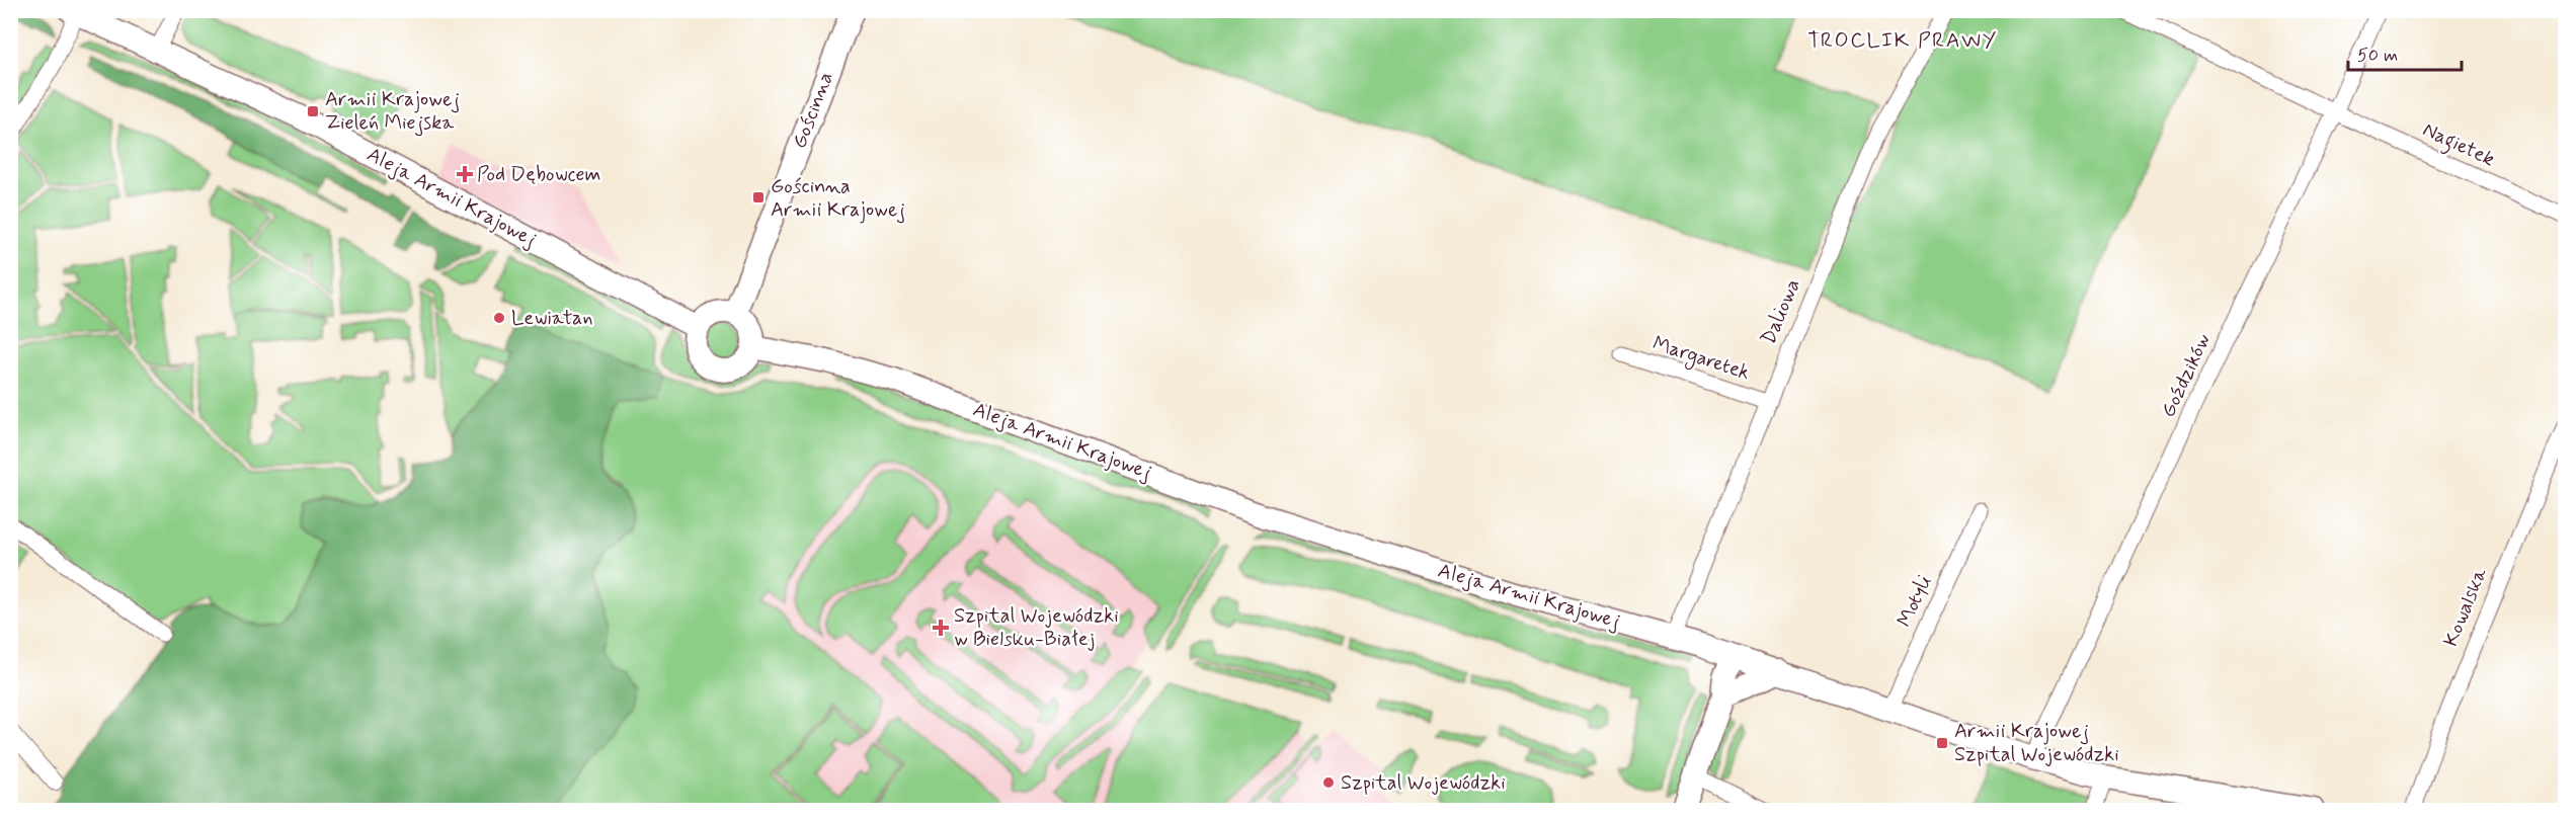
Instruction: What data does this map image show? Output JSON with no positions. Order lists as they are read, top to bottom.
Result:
{
  "streets": {
    "street": [
      "Gościnna",
      "Nagietek",
      "Aleja Armii Krajowej",
      "Daliowa",
      "Margaretek",
      "Goździków",
      "Motyli",
      "Kowalska"
    ]
  },
  "crossings": [
    ["Gościnna", "Aleja Armii Krajowej"],
    ["Nagietek", "Goździków"],
    ["Aleja Armii Krajowej", "Daliowa"],
    ["Aleja Armii Krajowej", "Goździków"],
    ["Aleja Armii Krajowej", "Motyli"],
    ["Daliowa", "Margaretek"]
  ],
  "districts": ["TROCLIK PRAWY"],
  "places": {
    "transit": ["Armii Krajowej Zieleń Miejska", "Gościnna Armii Krajowej", "Armii Krajowej Szpital Wojewódzki"],
    "health": ["Pod Dębowcem", "Szpital Wojewódzki w Bielsku-Białej"],
    "other": ["Lewiatan", "Szpital Wojewódzki"]
  },
  "scale_bar": "50 m"
}
